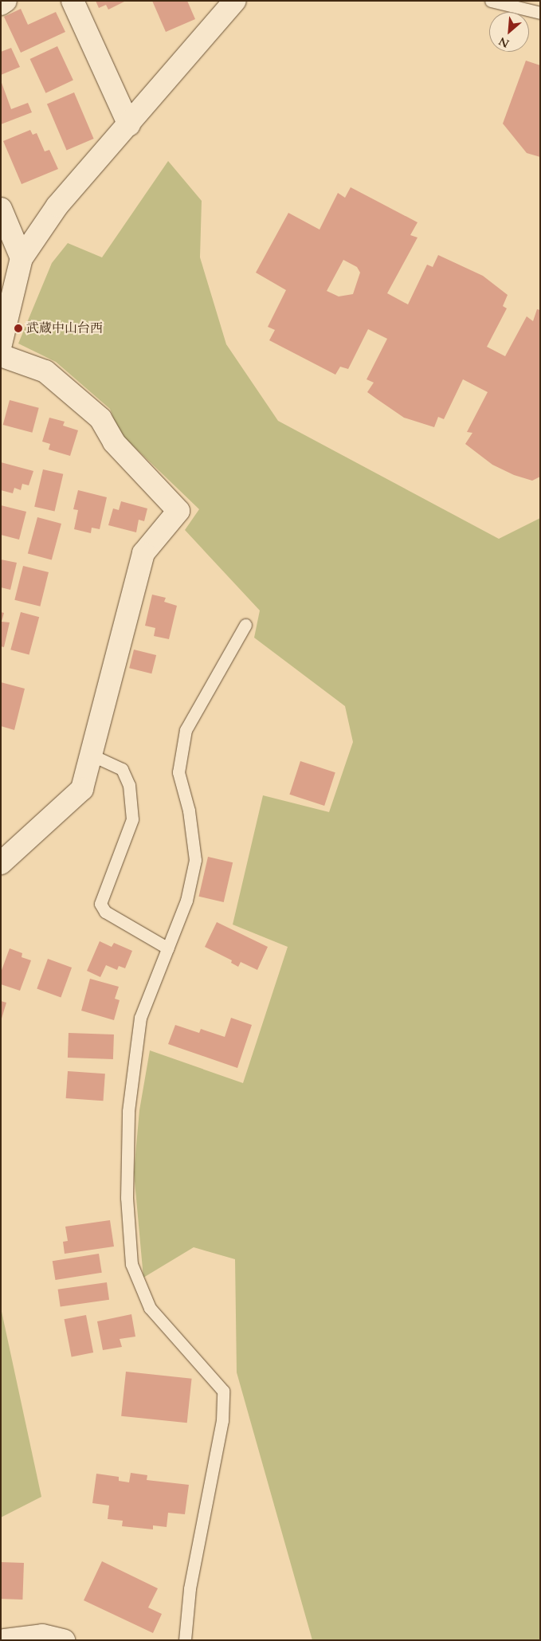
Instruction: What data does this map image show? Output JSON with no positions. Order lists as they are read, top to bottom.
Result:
{
  "places": ["武蔵中山台西"],
  "north": "bottom left"
}
